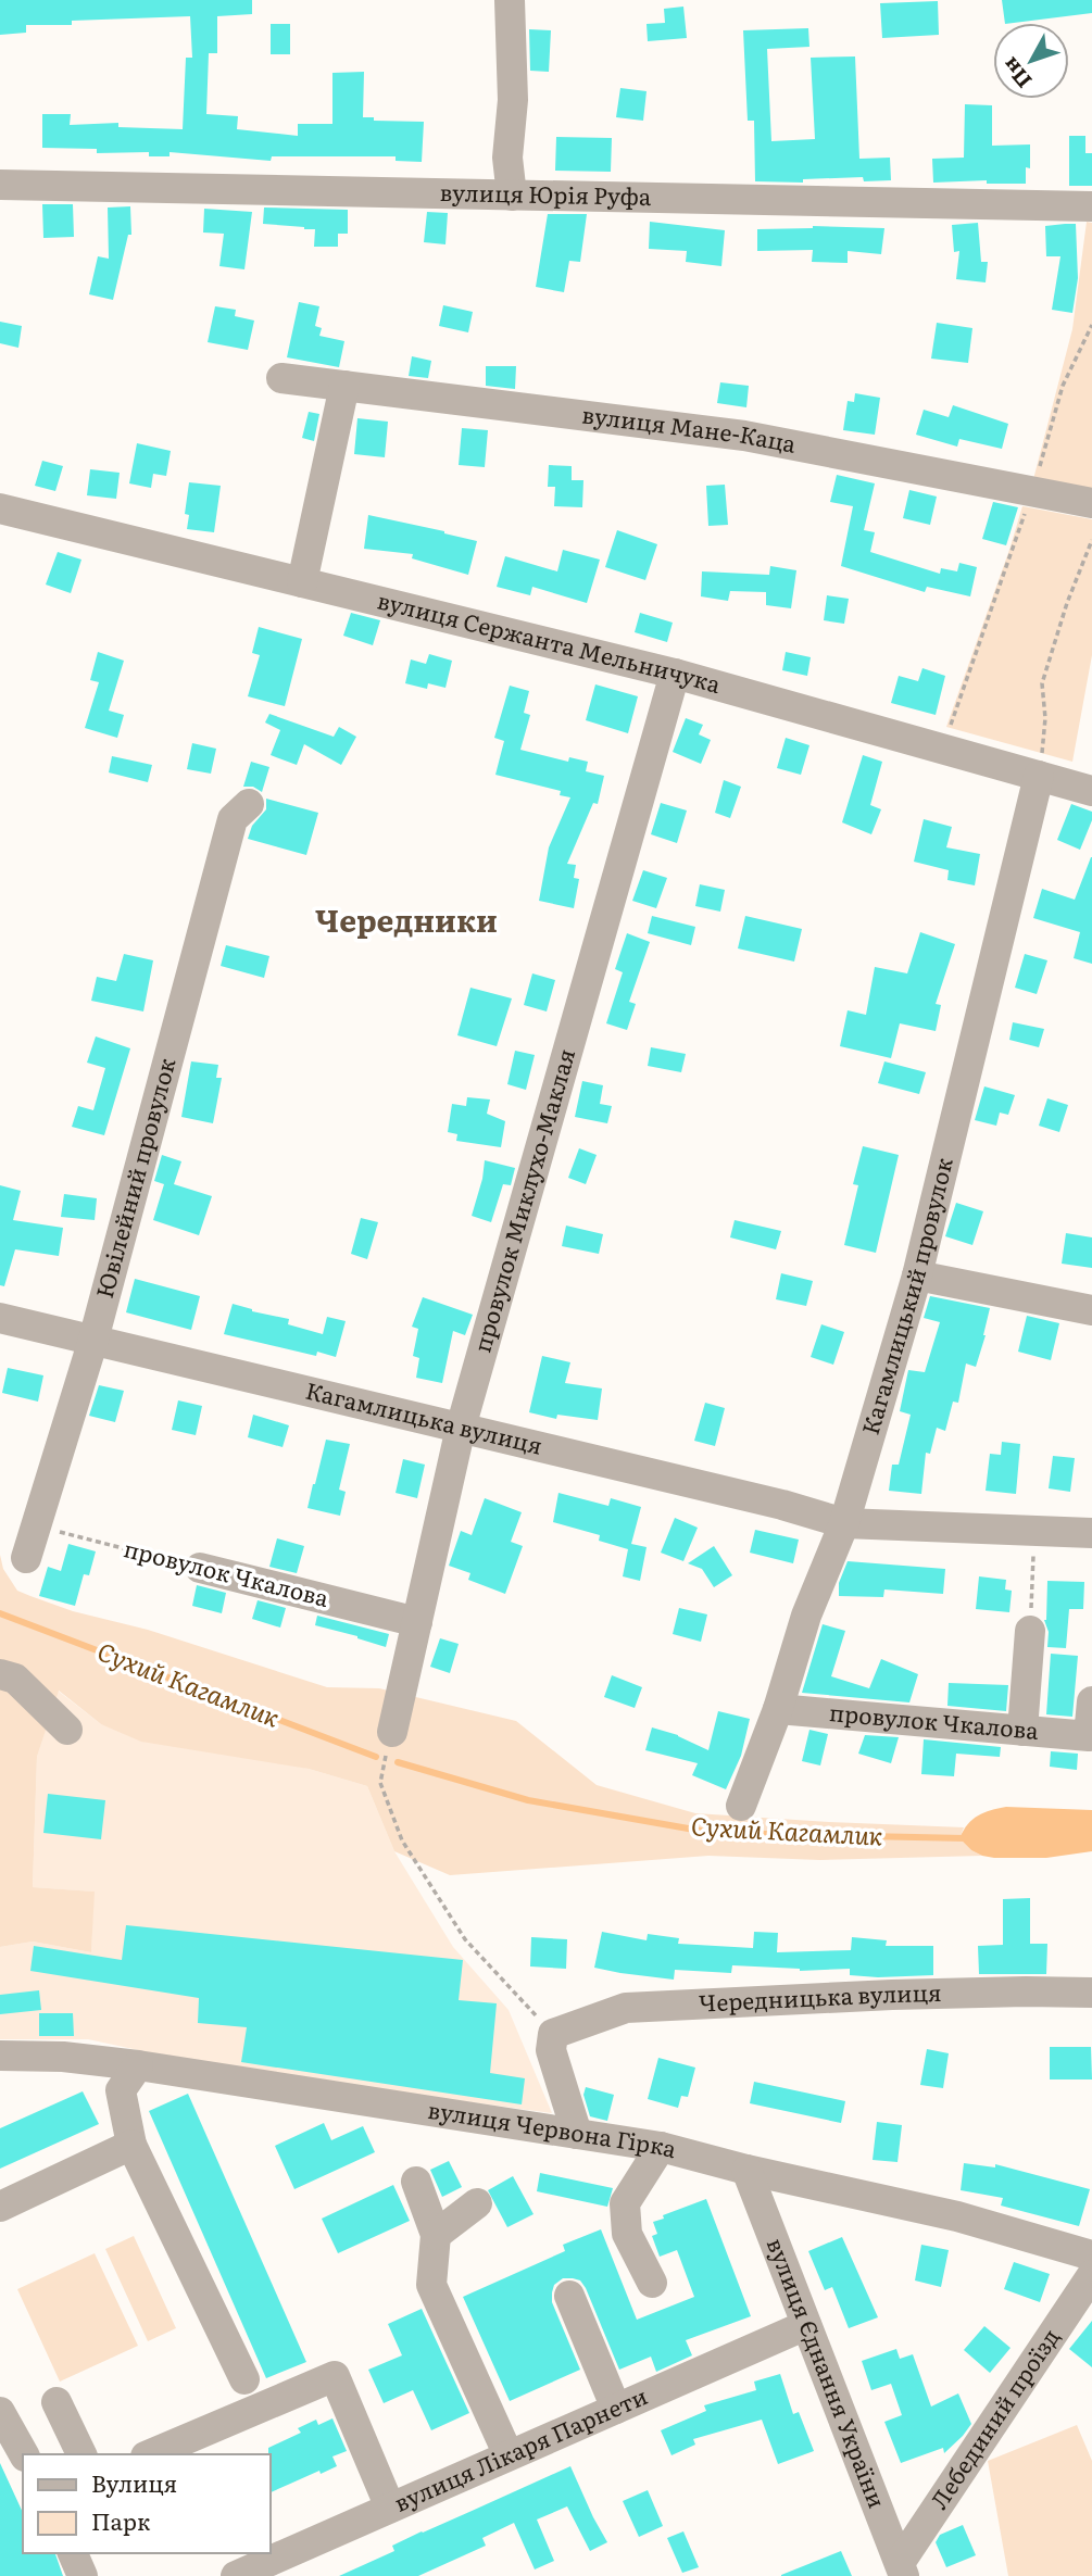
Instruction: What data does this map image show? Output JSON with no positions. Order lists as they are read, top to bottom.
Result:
{
  "streets": {
    "street": [
      "вулиця Юрія Руфа",
      "вулиця Мане-Каца",
      "вулиця Сержанта Мельничука",
      "Ювілейний провулок",
      "провулок Миклухо-Маклая",
      "Кагамлицький провулок",
      "Кагамлицька вулиця",
      "провулок Чкалова",
      "Чередницька вулиця",
      "вулиця Червона Гірка",
      "вулиця Єднання України",
      "Лебединий проїзд",
      "вулиця Лікаря Парнети"
    ]
  },
  "crossings": [
    ["вулиця Сержанта Мельничука", "провулок Миклухо-Маклая"],
    ["вулиця Сержанта Мельничука", "Кагамлицький провулок"],
    ["Ювілейний провулок", "Кагамлицька вулиця"],
    ["Ювілейний провулок", "провулок Чкалова"],
    ["провулок Миклухо-Маклая", "Кагамлицька вулиця"],
    ["провулок Миклухо-Маклая", "провулок Чкалова"],
    ["Кагамлицький провулок", "Кагамлицька вулиця"],
    ["Кагамлицький провулок", "провулок Чкалова"],
    ["вулиця Червона Гірка", "вулиця Єднання України"],
    ["вулиця Єднання України", "Лебединий проїзд"],
    ["вулиця Єднання України", "вулиця Лікаря Парнети"]
  ],
  "districts": ["Чередники"],
  "water": ["Сухий Кагамлик"],
  "legend": ["Вулиця", "Парк"],
  "north": "bottom left"
}
